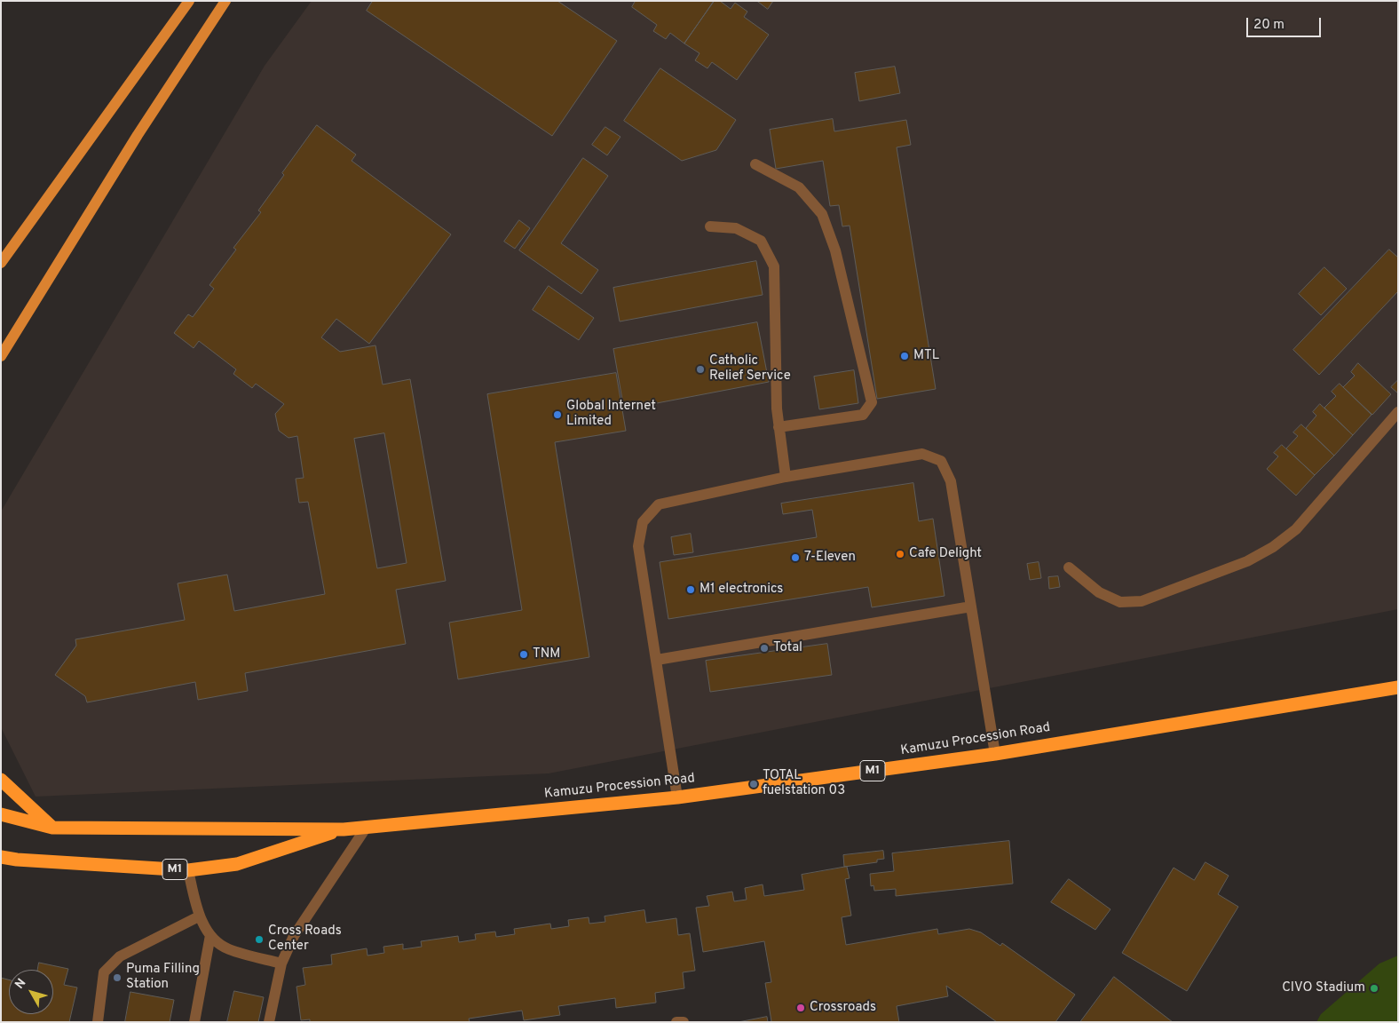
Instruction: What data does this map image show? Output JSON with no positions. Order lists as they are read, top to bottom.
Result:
{
  "streets": {
    "highway": ["Kamuzu Procession Road", "M1"]
  },
  "crossings": [
    ["Kamuzu Procession Road", "M1"]
  ],
  "places": [
    "MTL",
    "Catholic Relief Service",
    "Global Internet Limited",
    "Cafe Delight",
    "7-Eleven",
    "M1 electronics",
    "Total",
    "TNM",
    "TOTAL fuelstation 03",
    "Cross Roads Center",
    "Puma Filling Station",
    "CIVO Stadium",
    "Crossroads"
  ],
  "scale_bar": "20 m",
  "north": "top left"
}
